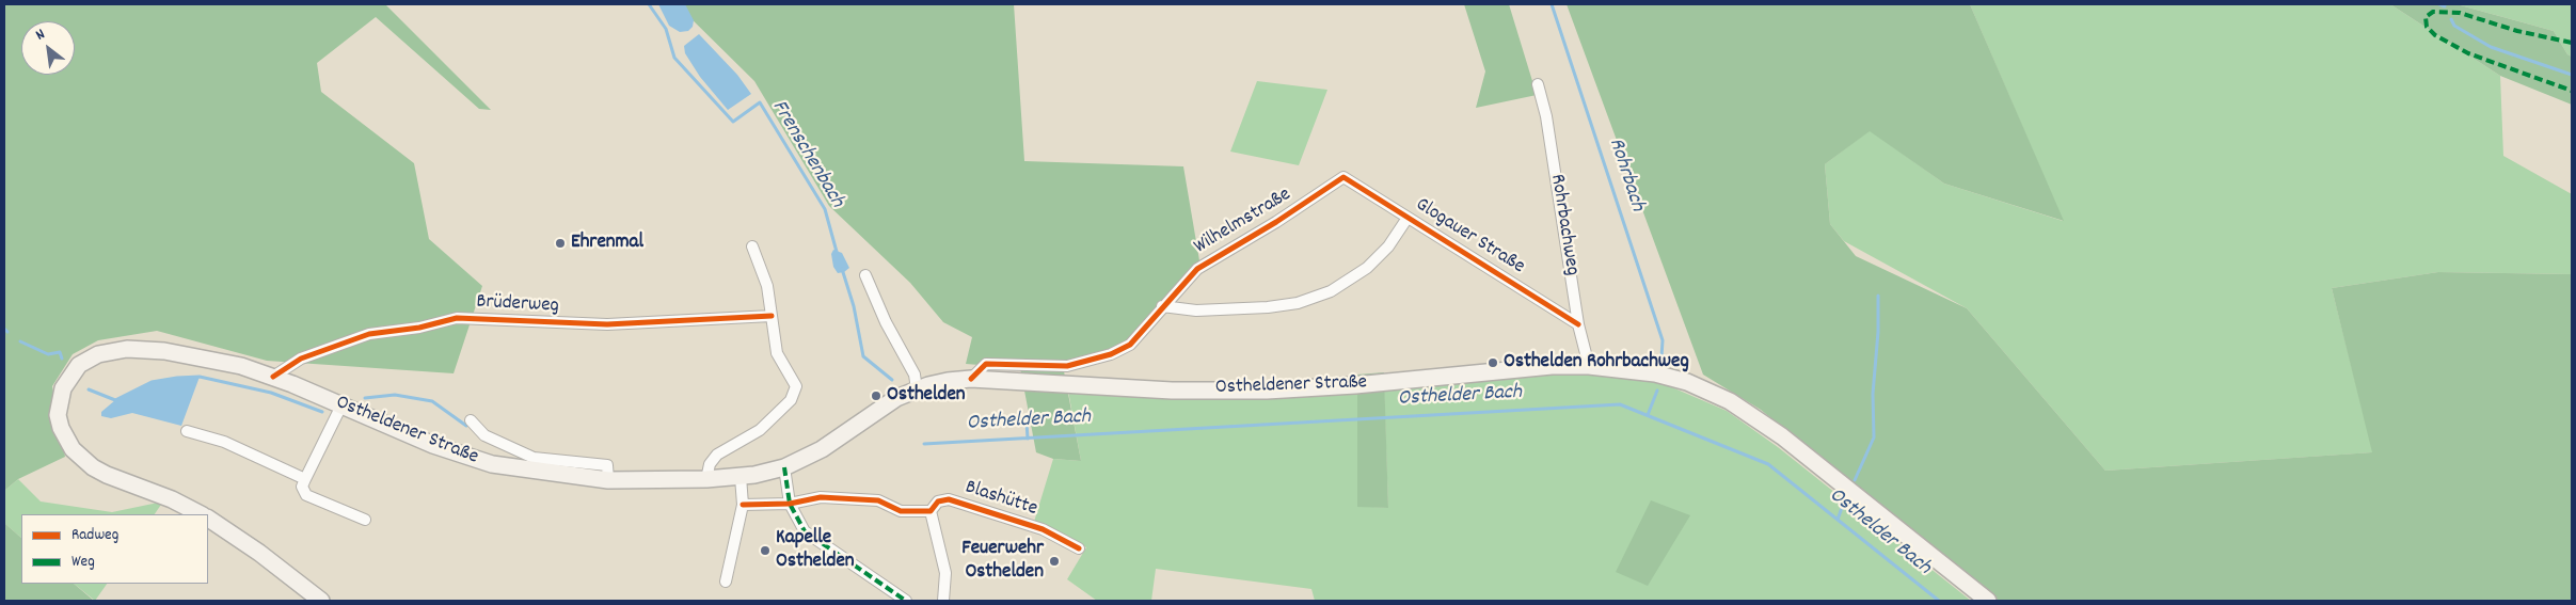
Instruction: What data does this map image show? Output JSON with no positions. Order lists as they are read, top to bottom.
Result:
{
  "streets": {
    "main road": ["Ostheldener Straße"],
    "street": [
      "Wilhelmstraße",
      "Rohrbachweg",
      "Glogauer Straße",
      "Brüderweg",
      "Blashütte"
    ]
  },
  "crossings": [
    ["Wilhelmstraße", "Glogauer Straße"],
    ["Wilhelmstraße", "Ostheldener Straße"],
    ["Rohrbachweg", "Glogauer Straße"],
    ["Rohrbachweg", "Ostheldener Straße"],
    ["Brüderweg", "Ostheldener Straße"]
  ],
  "water": ["Frenschenbach", "Rohrbach", "Osthelder Bach"],
  "places": [
    "Ehrenmal",
    "Osthelden Rohrbachweg",
    "Osthelden",
    "Kapelle Osthelden",
    "Feuerwehr Osthelden"
  ],
  "legend": ["Radweg", "Weg"],
  "north": "top left"
}
